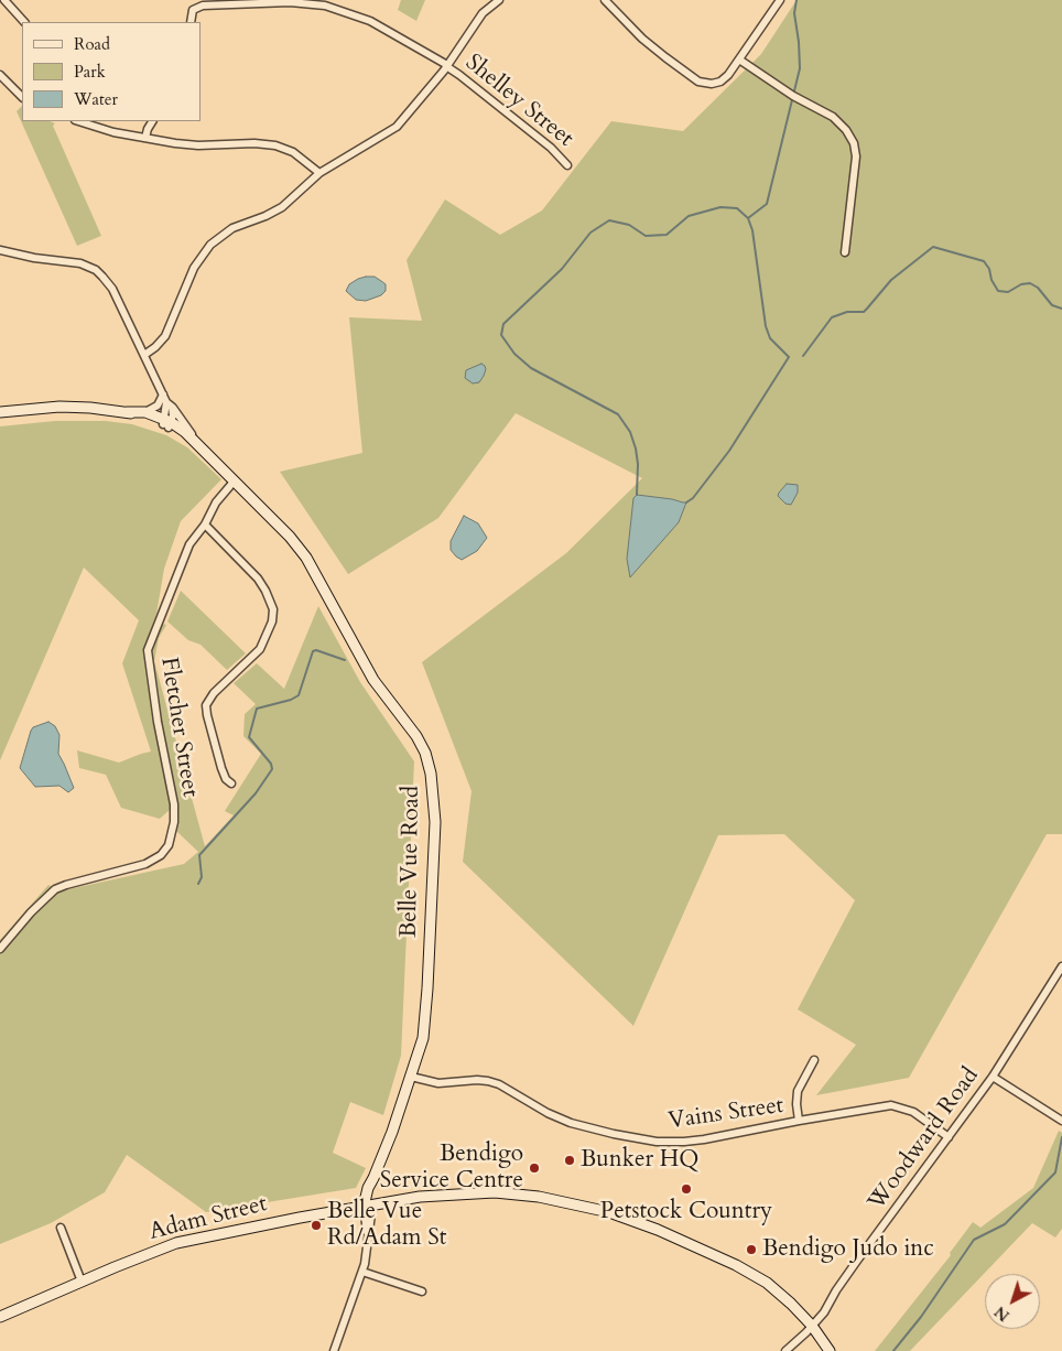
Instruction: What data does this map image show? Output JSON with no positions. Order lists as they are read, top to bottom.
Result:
{
  "streets": {
    "street": [
      "Shelley Street",
      "Fletcher Street",
      "Belle Vue Road",
      "Vains Street",
      "Woodward Road",
      "Adam Street"
    ]
  },
  "crossings": [
    ["Fletcher Street", "Belle Vue Road"],
    ["Belle Vue Road", "Vains Street"],
    ["Belle Vue Road", "Adam Street"],
    ["Vains Street", "Woodward Road"],
    ["Woodward Road", "Adam Street"]
  ],
  "places": [
    "Bunker HQ",
    "Bendigo Service Centre",
    "Petstock Country",
    "Belle Vue Rd/Adam St",
    "Bendigo Judo inc"
  ],
  "legend": ["Road", "Park", "Water"],
  "north": "bottom left"
}
